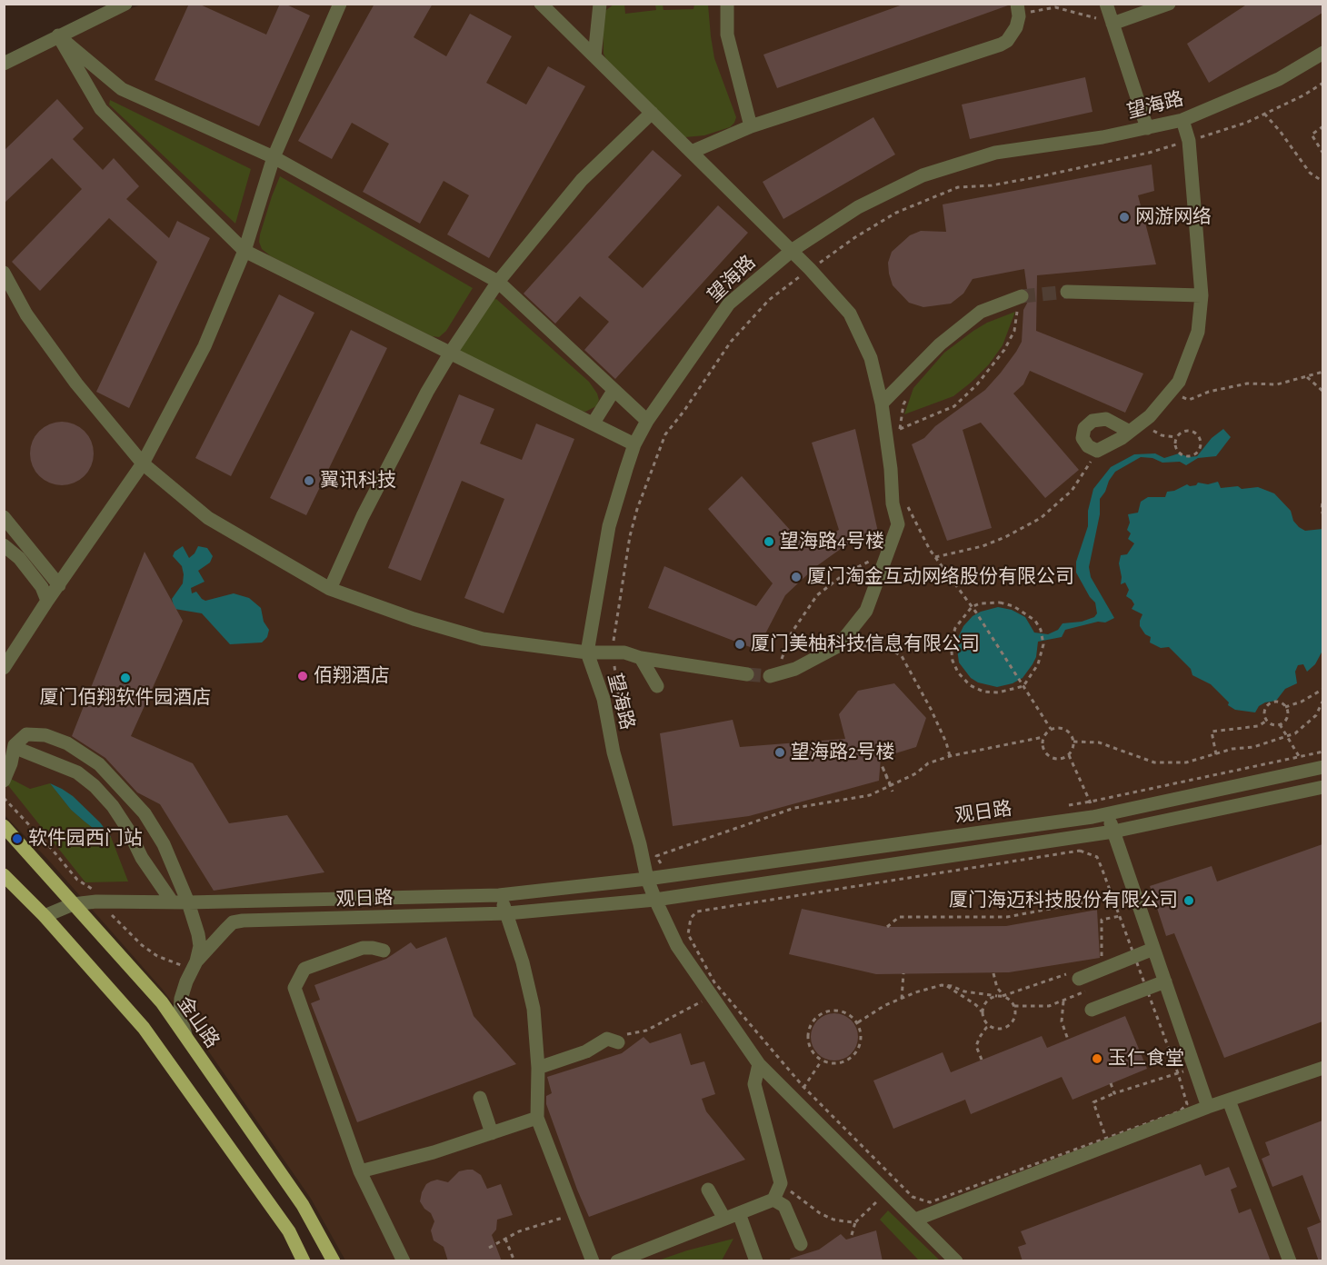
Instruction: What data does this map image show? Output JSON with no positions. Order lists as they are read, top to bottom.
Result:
{
  "streets": {
    "main road": ["金山路"],
    "street": ["望海路", "观日路"]
  },
  "crossings": [
    ["望海路", "观日路"],
    ["观日路", "金山路"]
  ],
  "places": [
    "网游网络",
    "翼讯科技",
    "望海路4号楼",
    "厦门淘金互动网络股份有限公司",
    "厦门美柚科技信息有限公司",
    "佰翔酒店",
    "厦门佰翔软件园酒店",
    "望海路2号楼",
    "软件园西门站",
    "厦门海迈科技股份有限公司",
    "玉仁食堂"
  ]
}
